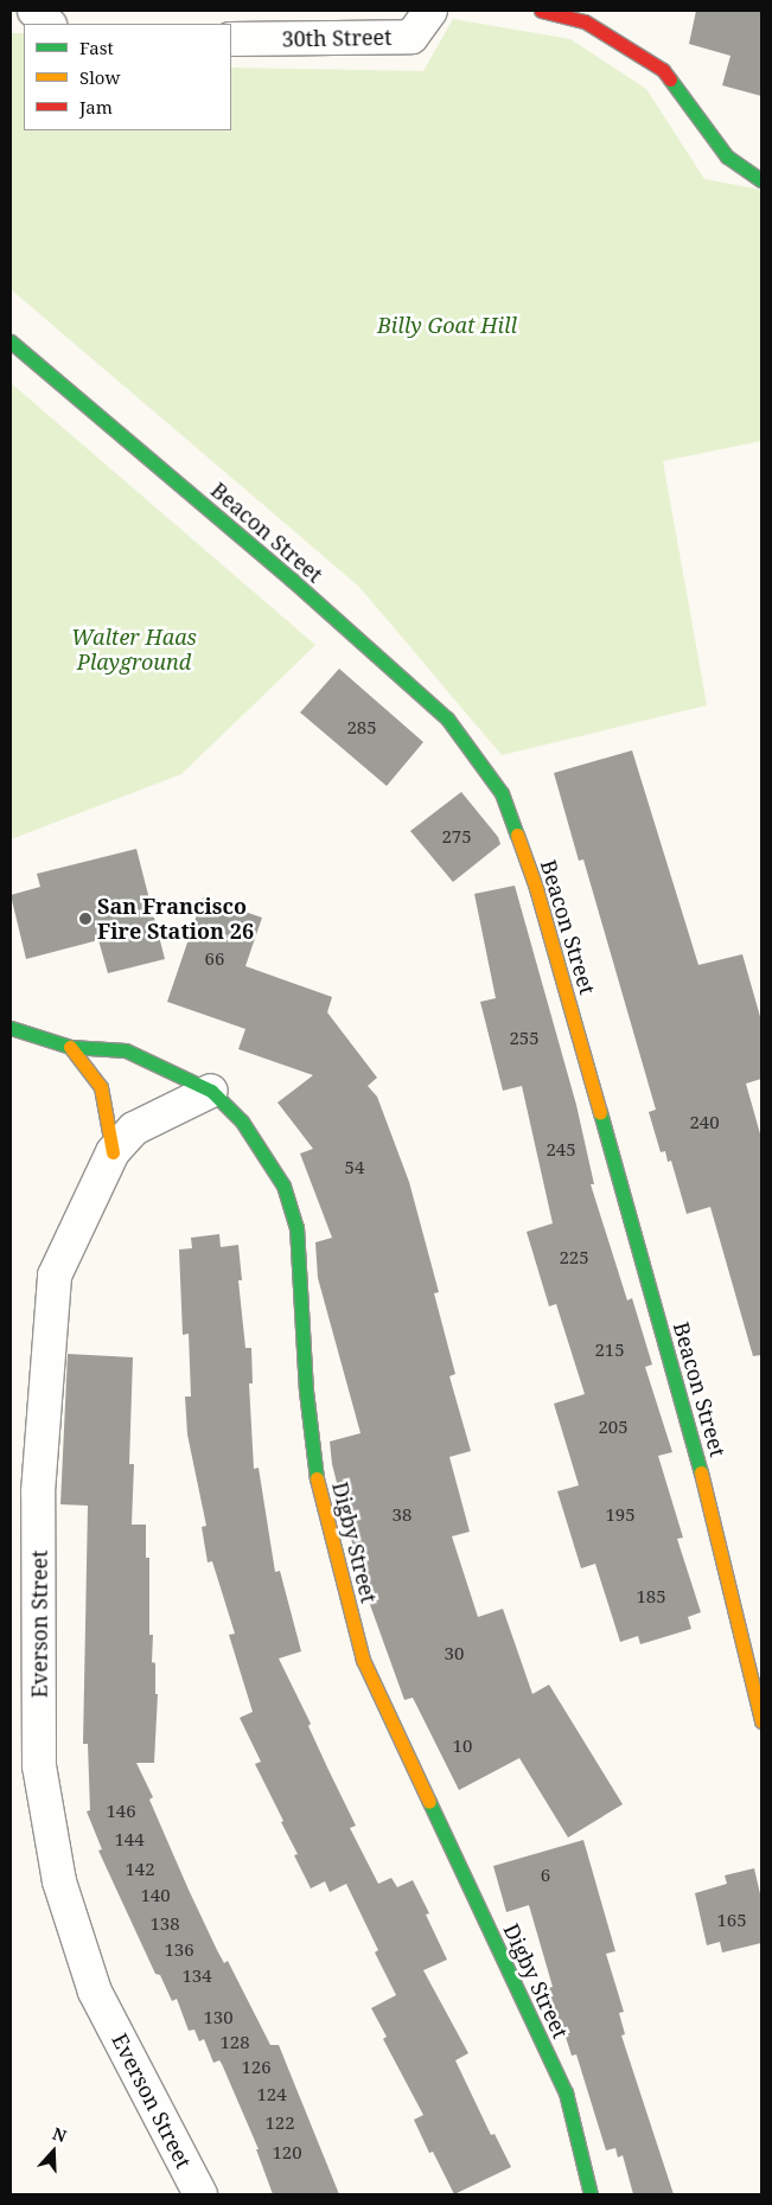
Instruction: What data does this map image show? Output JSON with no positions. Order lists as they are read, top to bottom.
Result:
{
  "streets": {
    "street": [
      "30th Street",
      "Beacon Street",
      "Digby Street",
      "Everson Street"
    ]
  },
  "crossings": [
    ["Digby Street", "Everson Street"]
  ],
  "parks": ["Billy Goat Hill", "Walter Haas Playground"],
  "places": ["San Francisco Fire Station 26"],
  "house_numbers": [
    "285",
    "275",
    "66",
    "255",
    "240",
    "245",
    "54",
    "225",
    "215",
    "205",
    "38",
    "195",
    "185",
    "30",
    "10",
    "146",
    "144",
    "142",
    "6",
    "140",
    "165",
    "138",
    "136",
    "134",
    "130",
    "128",
    "126",
    "124",
    "122",
    "120"
  ],
  "legend": ["Fast", "Slow", "Jam"],
  "north": "top"
}
